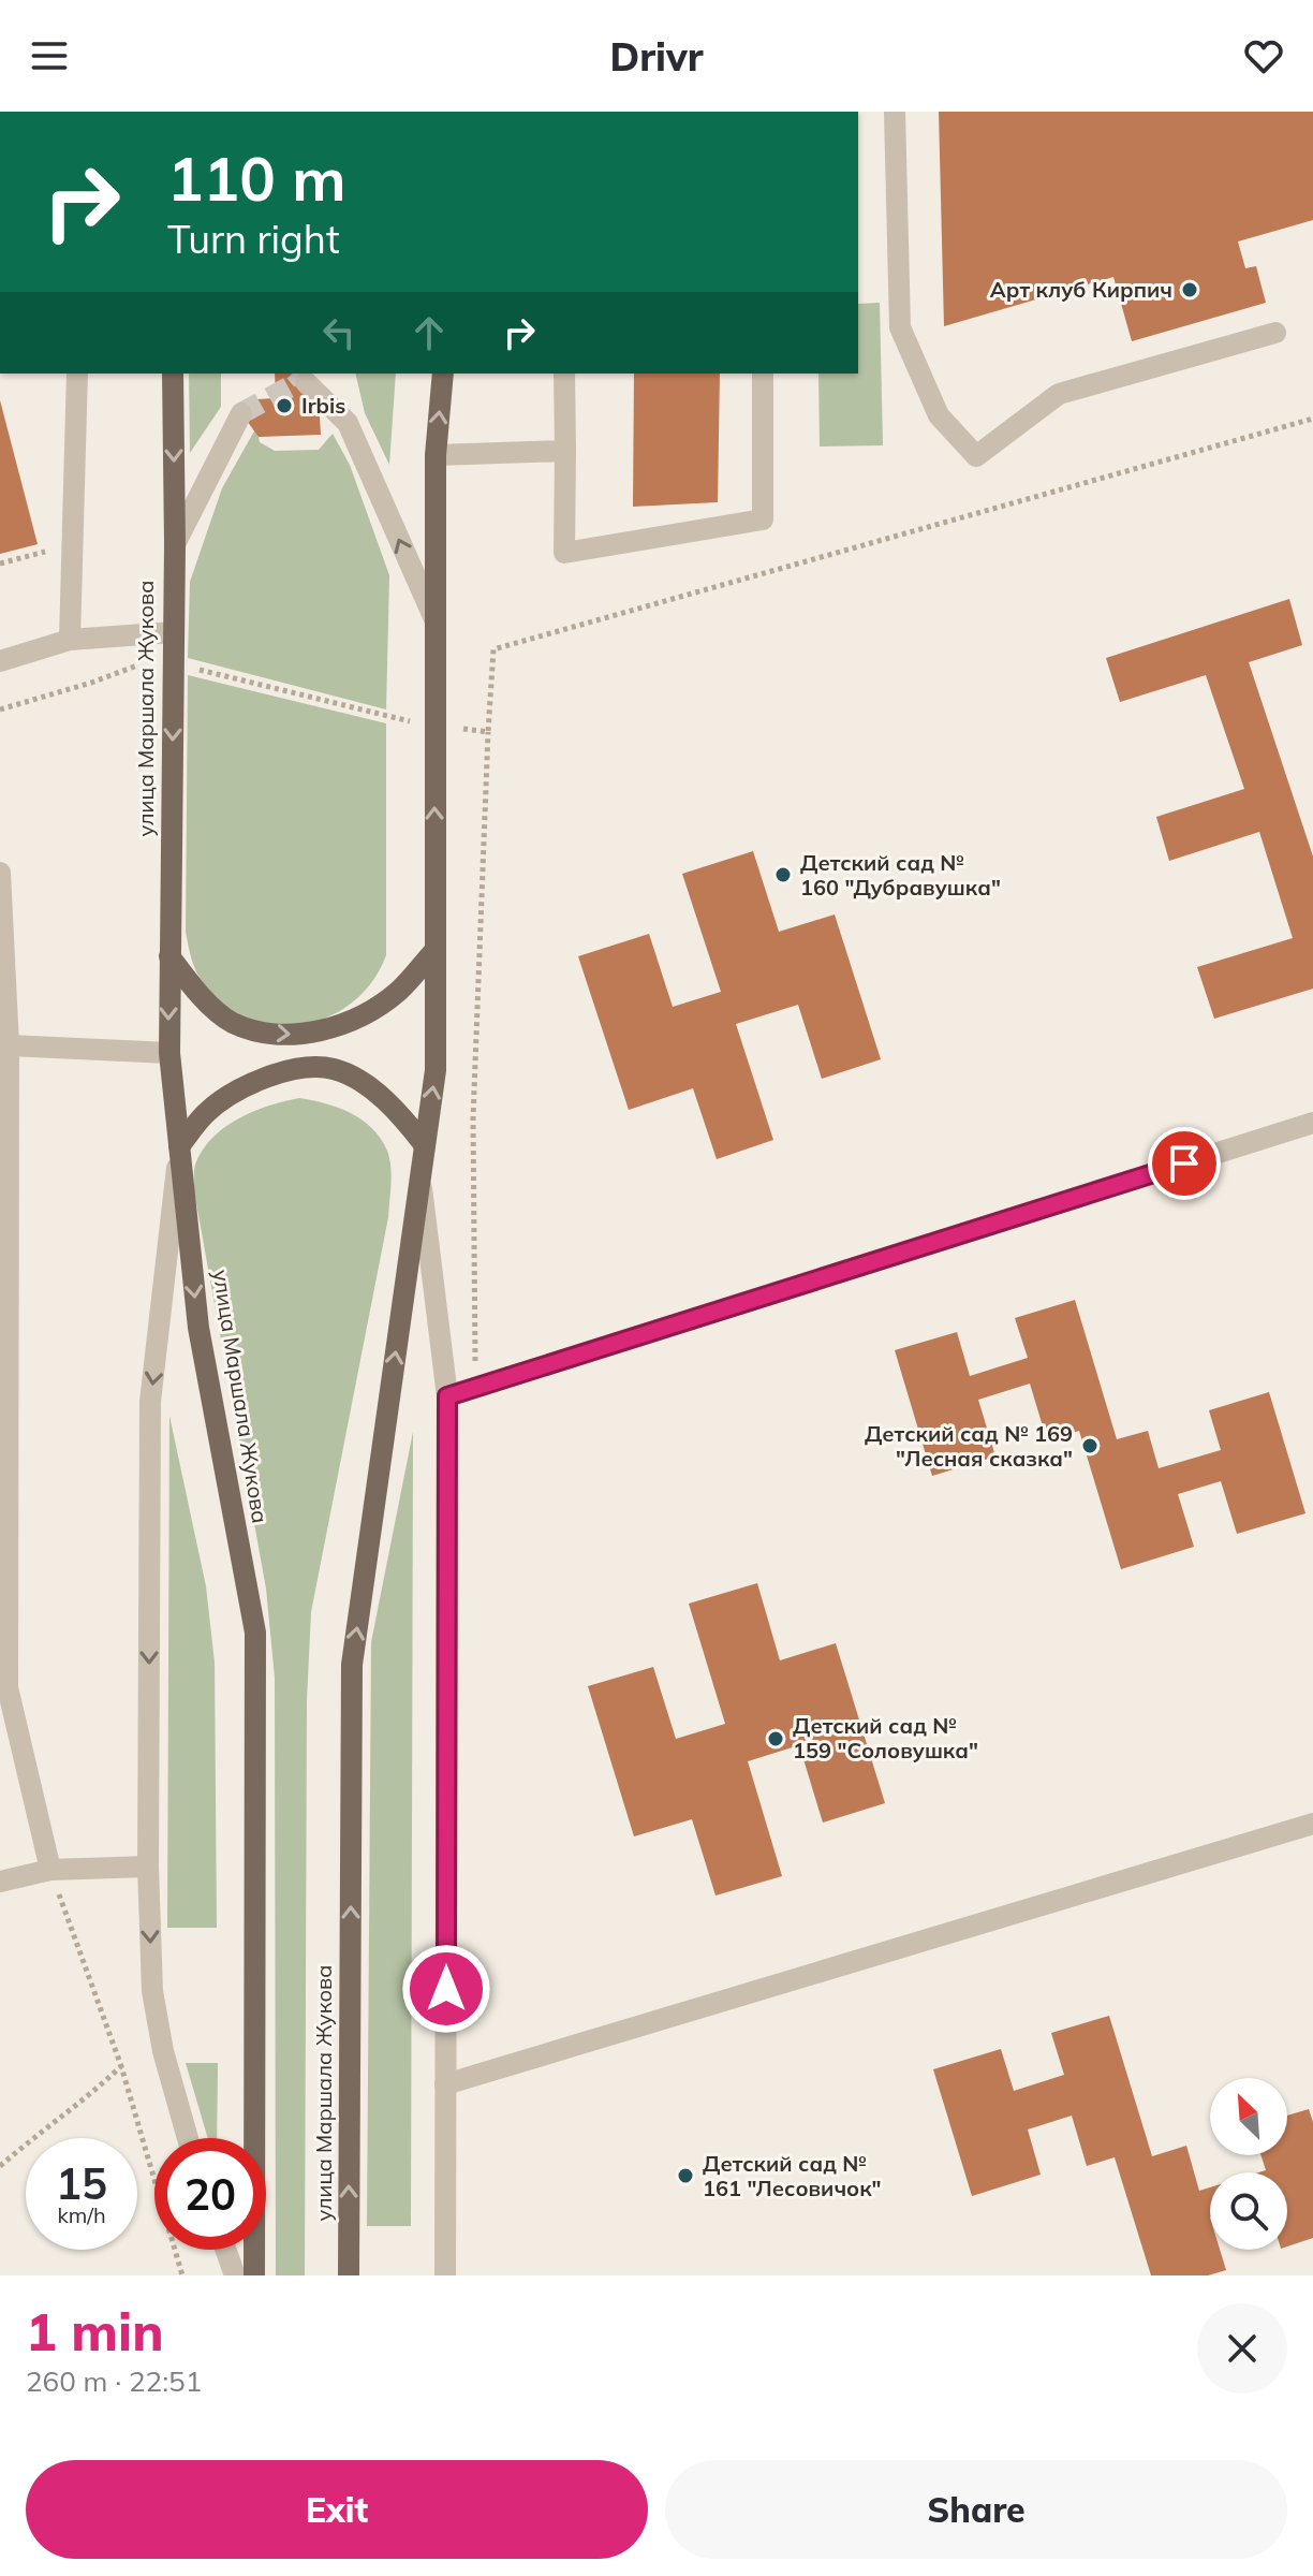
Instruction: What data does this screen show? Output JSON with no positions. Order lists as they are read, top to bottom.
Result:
{
  "streets": {
    "main road": ["улица Маршала Жукова"]
  },
  "places": [
    "Арт клуб Кирпич",
    "Irbis",
    "Детский сад № 160 \"Дубравушка\"",
    "Детский сад № 169 \"Лесная сказка\"",
    "Детский сад № 159 \"Соловушка\"",
    "Детский сад № 161 \"Лесовичок\""
  ],
  "north": "top left",
  "page": {
    "header": "Drivr",
    "turn": ["110 m", "Turn right"],
    "speed": "15 km/h",
    "limit": "20",
    "heading": ["1 min", "260 m · 22:51"],
    "buttons": ["Exit", "Share"]
  }
}
